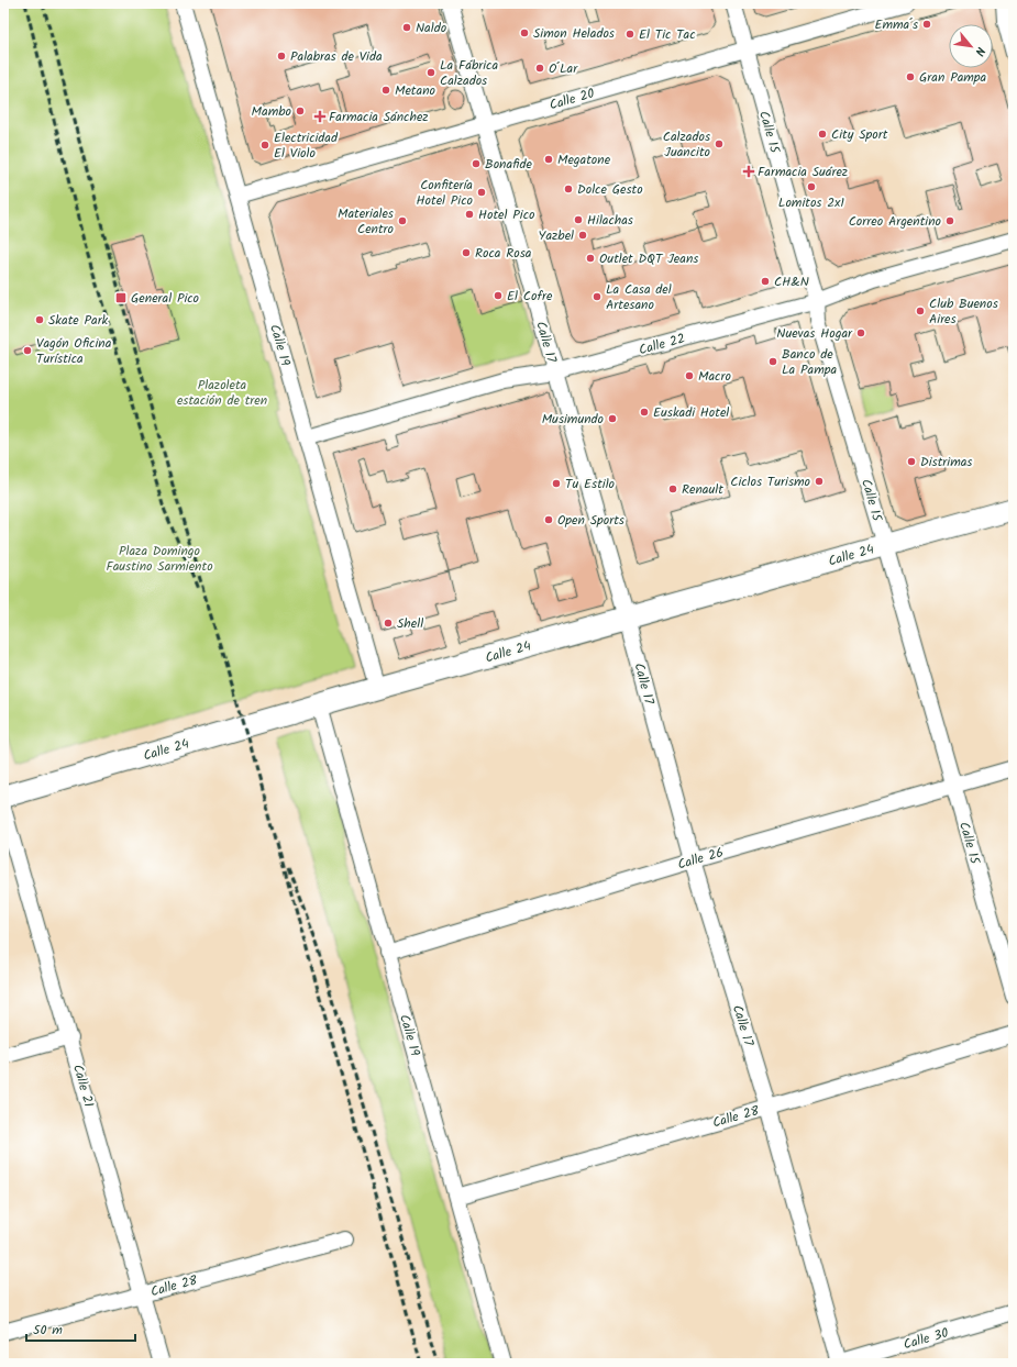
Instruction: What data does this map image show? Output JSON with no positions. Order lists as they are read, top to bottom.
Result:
{
  "streets": {
    "street": [
      "Calle 20",
      "Calle 15",
      "Calle 17",
      "Calle 22",
      "Calle 19",
      "Calle 24",
      "Calle 26",
      "Calle 21",
      "Calle 28",
      "Calle 30"
    ]
  },
  "crossings": [
    ["Calle 20", "Calle 15"],
    ["Calle 20", "Calle 17"],
    ["Calle 20", "Calle 19"],
    ["Calle 15", "Calle 22"],
    ["Calle 15", "Calle 24"],
    ["Calle 15", "Calle 26"],
    ["Calle 17", "Calle 22"],
    ["Calle 17", "Calle 24"],
    ["Calle 17", "Calle 26"],
    ["Calle 17", "Calle 28"],
    ["Calle 17", "Calle 30"],
    ["Calle 22", "Calle 19"],
    ["Calle 19", "Calle 24"],
    ["Calle 19", "Calle 26"],
    ["Calle 19", "Calle 28"],
    ["Calle 21", "Calle 28"]
  ],
  "parks": ["Plazoleta estación de tren", "Plaza Domingo Faustino Sarmiento"],
  "places": {
    "other": [
      "Emma´s",
      "Naldo",
      "Simon Helados",
      "El Tic Tac",
      "Palabras de Vida",
      "O´Lar",
      "La Fábrica Calzados",
      "Gran Pampa",
      "Metano",
      "Mambo",
      "City Sport",
      "Calzados Juancito",
      "Electricidad El Violo",
      "Megatone",
      "Bonafide",
      "Lomitos 2x1",
      "Dolce Gesto",
      "Confitería Hotel Pico",
      "Hotel Pico",
      "Hilachas",
      "Materiales Centro",
      "Correo Argentino",
      "Yazbel",
      "Roca Rosa",
      "Outlet DQT Jeans",
      "CH&N",
      "El Cofre",
      "La Casa del Artesano",
      "Club Buenos Aires",
      "Skate Park",
      "Nuevas Hogar",
      "Vagón Oficina Turística",
      "Banco de La Pampa",
      "Macro",
      "Euskadi Hotel",
      "Musimundo",
      "Distrimas",
      "Ciclos Turismo",
      "Tu Estilo",
      "Renault",
      "Open Sports",
      "Shell"
    ],
    "health": ["Farmacia Sánchez", "Farmacia Suárez"],
    "transit": ["General Pico"]
  },
  "scale_bar": "50 m",
  "north": "bottom right"
}
